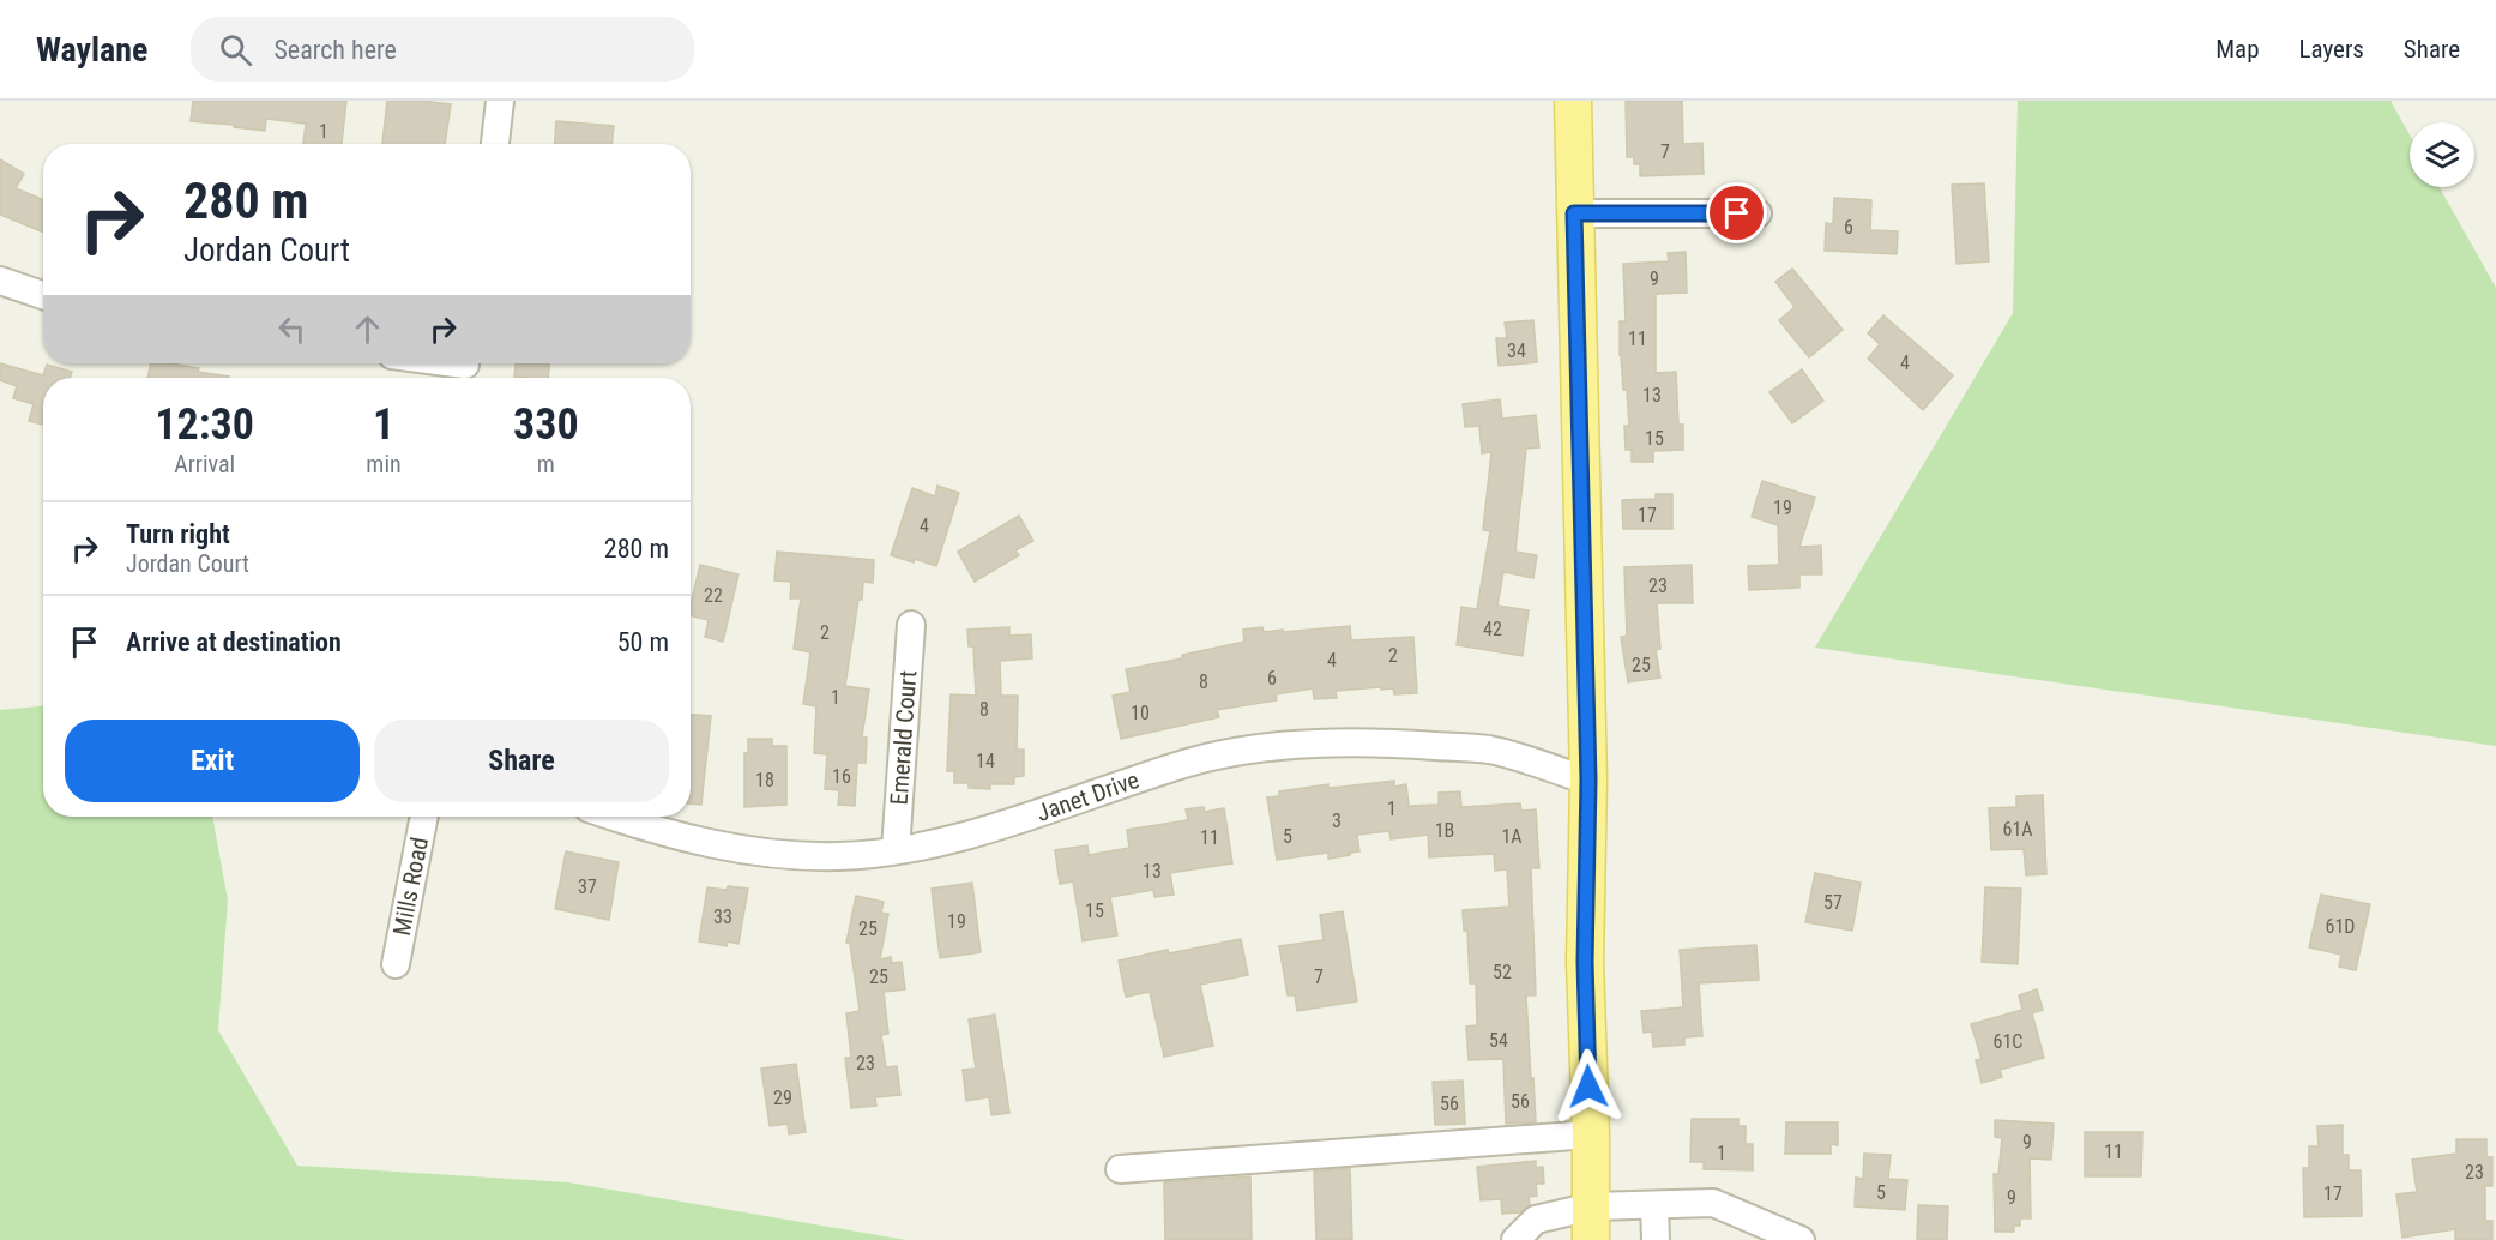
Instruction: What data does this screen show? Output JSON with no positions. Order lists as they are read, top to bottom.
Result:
{
  "streets": {
    "street": ["Emerald Court", "Janet Drive", "Mills Road"]
  },
  "crossings": [
    ["Emerald Court", "Janet Drive"]
  ],
  "house_numbers": [
    "1",
    "7",
    "6",
    "9",
    "11",
    "34",
    "4",
    "13",
    "15",
    "19",
    "17",
    "4",
    "23",
    "22",
    "42",
    "2",
    "2",
    "4",
    "25",
    "6",
    "8",
    "1",
    "8",
    "10",
    "14",
    "16",
    "18",
    "1",
    "3",
    "61A",
    "1B",
    "5",
    "1A",
    "11",
    "13",
    "37",
    "57",
    "15",
    "33",
    "19",
    "61D",
    "25",
    "52",
    "25",
    "7",
    "54",
    "61C",
    "23",
    "29",
    "56",
    "56",
    "9",
    "11",
    "1",
    "23",
    "5",
    "17",
    "9"
  ],
  "page": {
    "header": "Waylane",
    "search": "Search here",
    "nav": ["Map", "Layers", "Share"],
    "turn": ["280 m", "Jordan Court"],
    "eta": [
      "12:30",
      "Arrival",
      "1",
      "min",
      "330",
      "m"
    ],
    "list": [
      {
        "name": "Turn right",
        "note": "Jordan Court",
        "value": "280 m"
      },
      {
        "name": "Arrive at destination",
        "value": "50 m"
      }
    ],
    "buttons": ["Exit", "Share"]
  }
}
